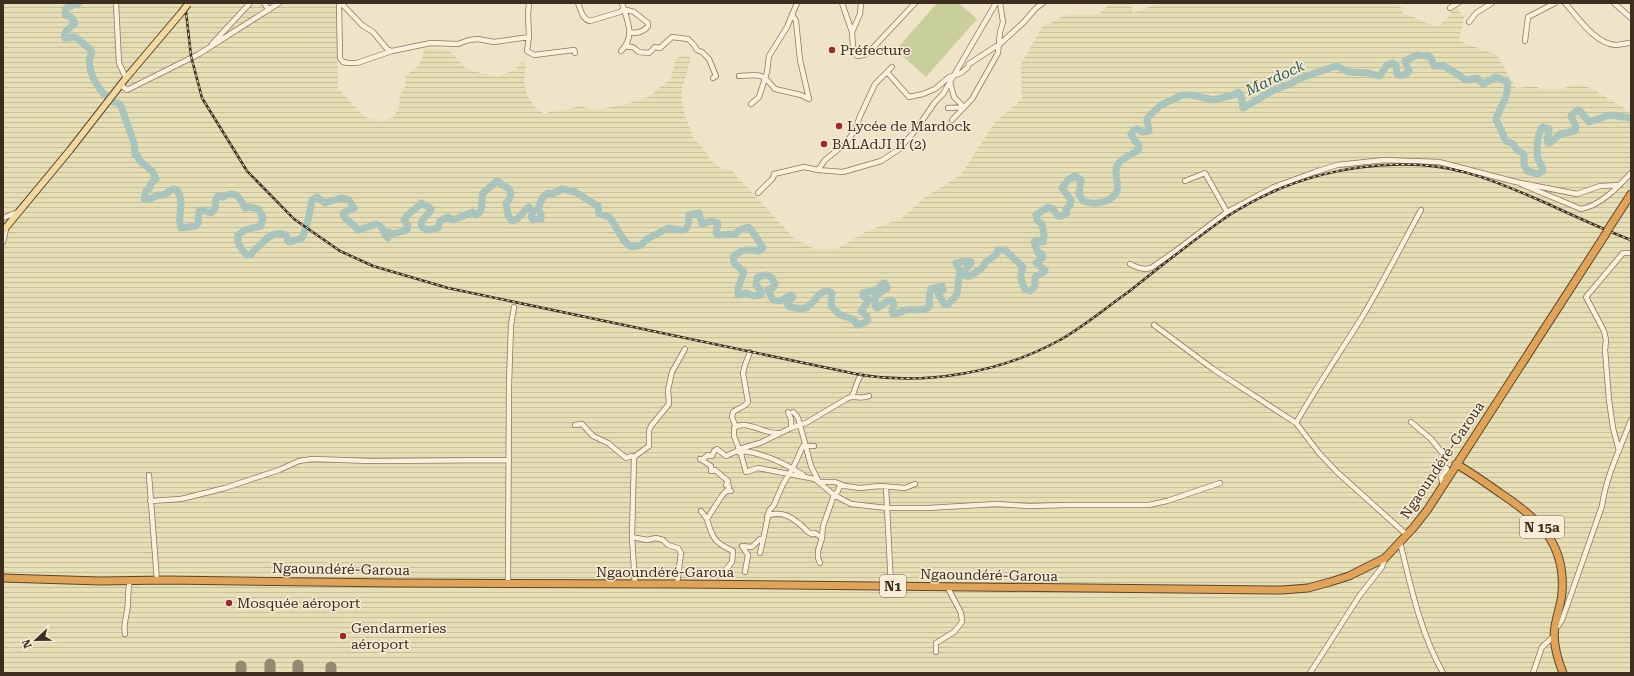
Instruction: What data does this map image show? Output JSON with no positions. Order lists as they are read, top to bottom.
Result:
{
  "streets": {
    "highway": ["Ngaoundéré-Garoua", "N 15a", "N1"]
  },
  "crossings": [
    ["Ngaoundéré-Garoua", "N 15a"]
  ],
  "water": ["Mardock"],
  "places": [
    "Préfecture",
    "Lycée de Mardock",
    "BALAdJI II (2)",
    "Mosquée aéroport",
    "Gendarmeries aéroport"
  ],
  "north": "left"
}
